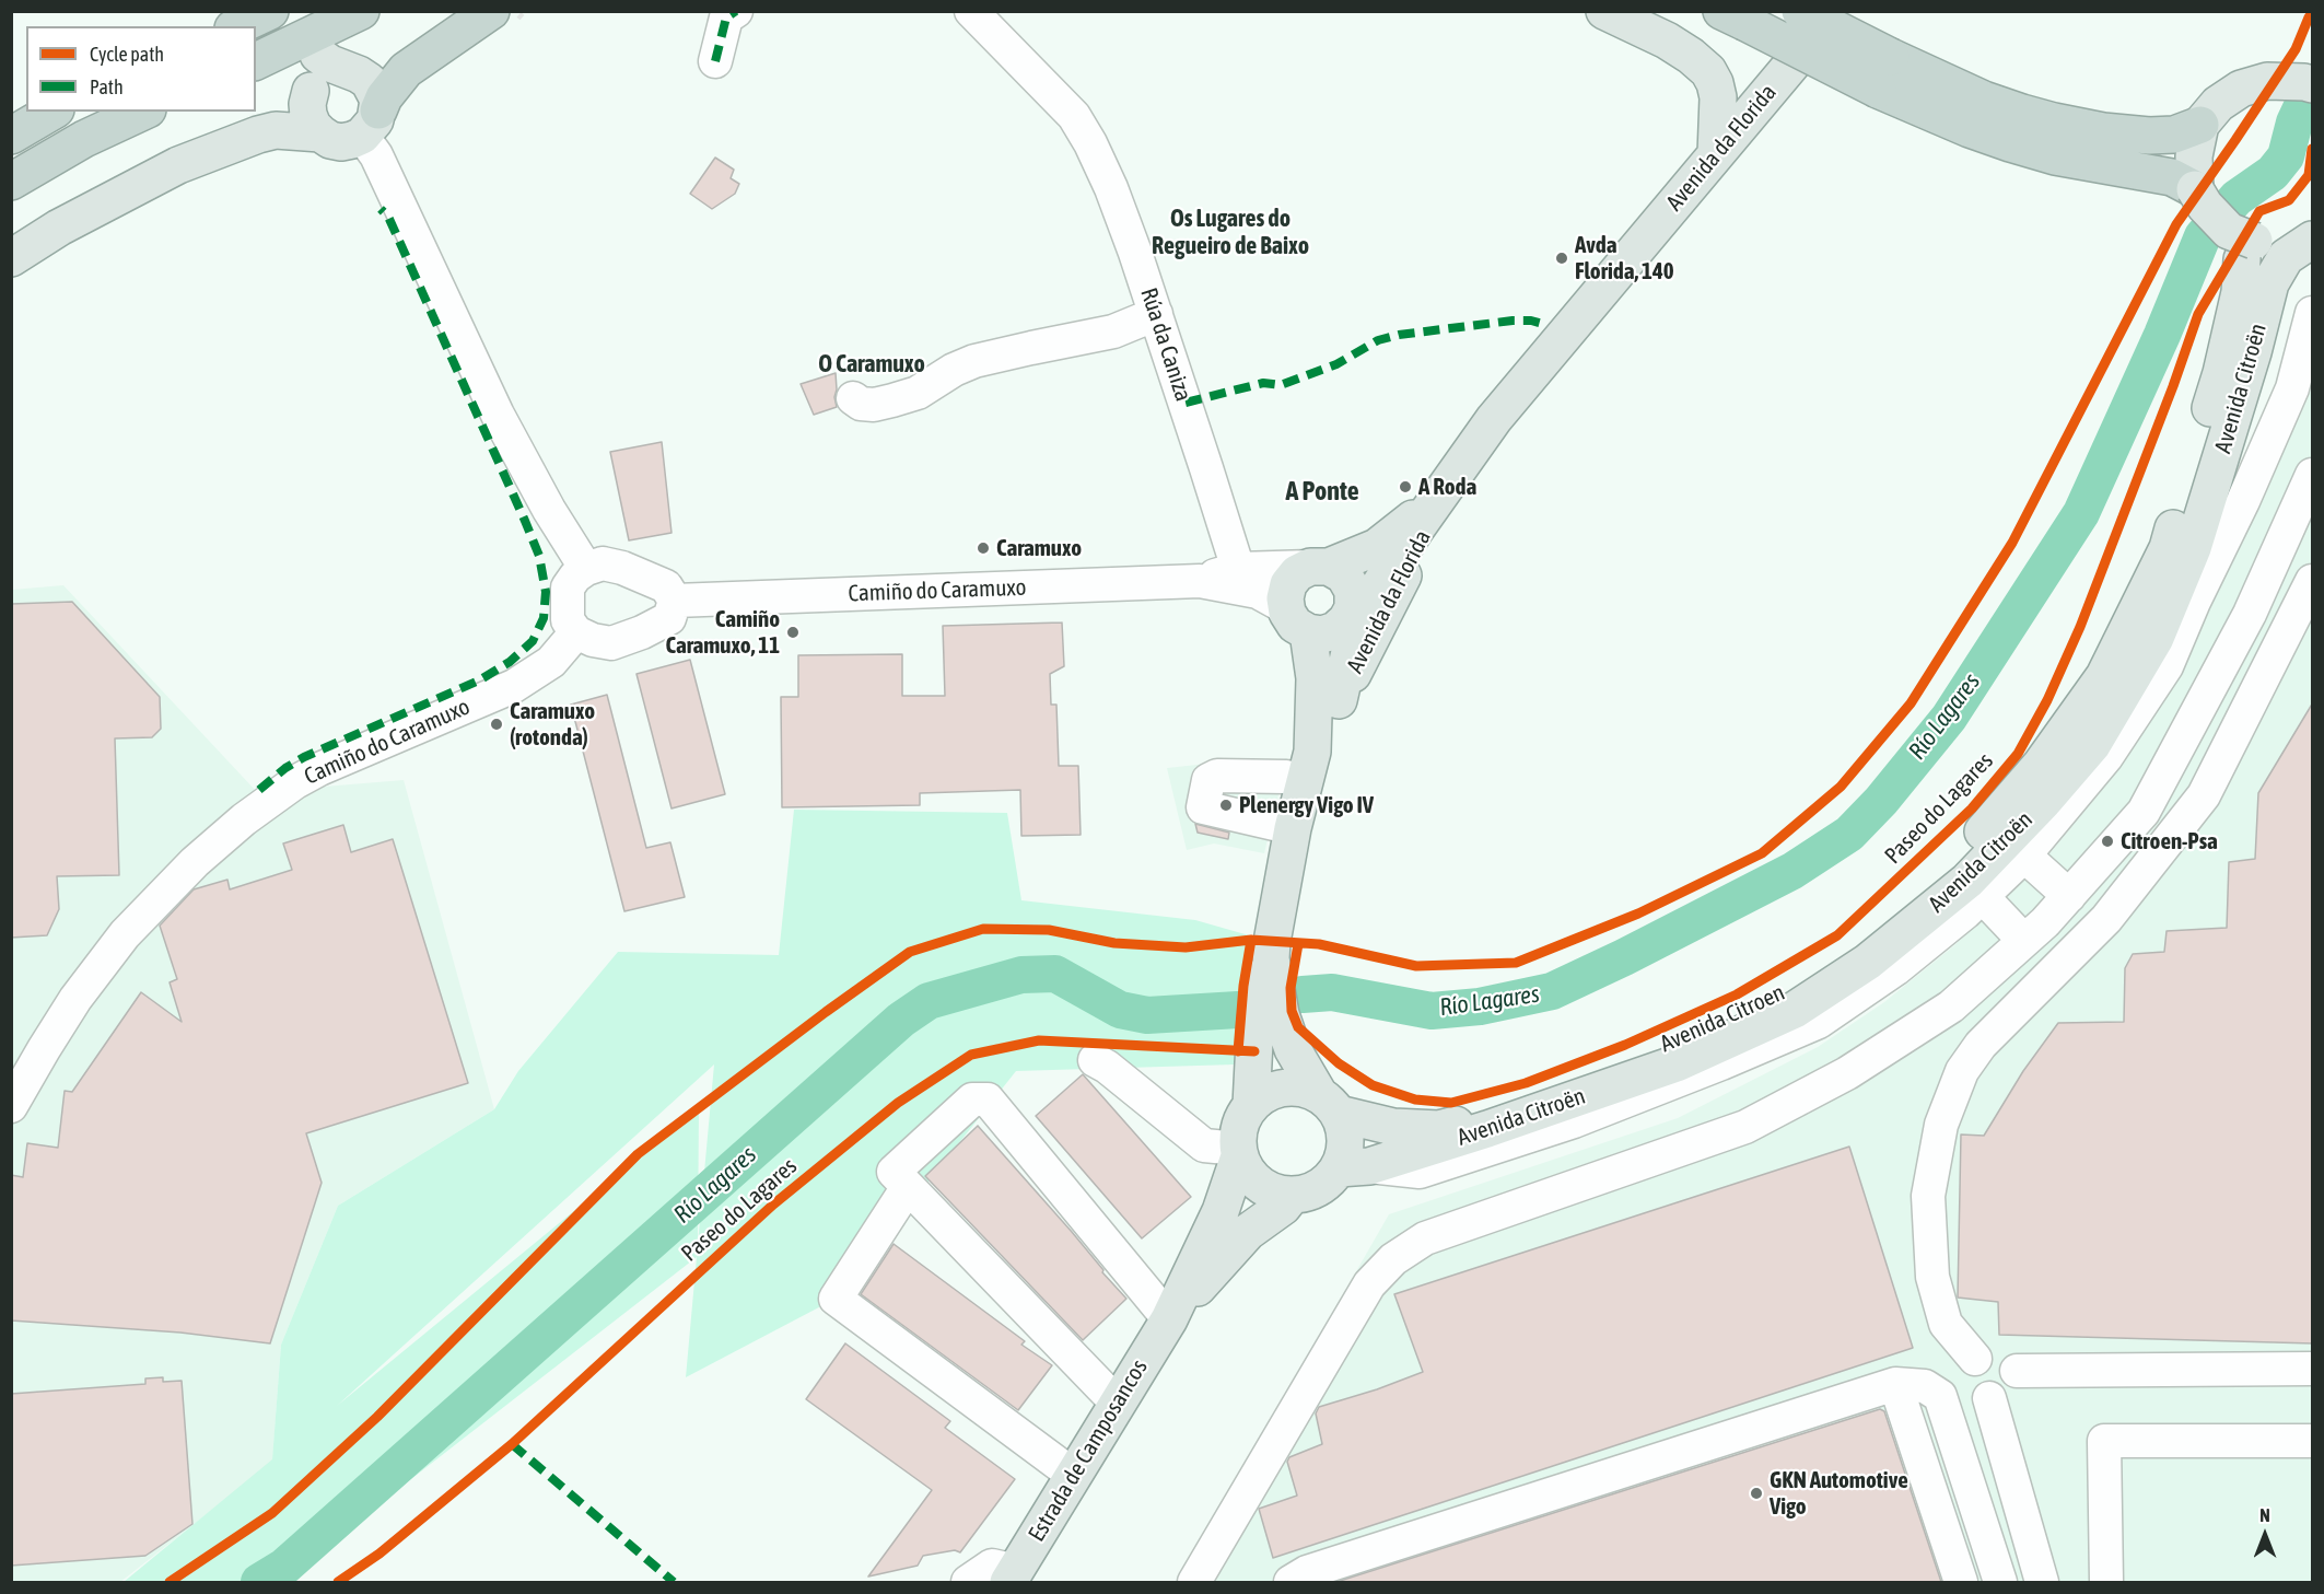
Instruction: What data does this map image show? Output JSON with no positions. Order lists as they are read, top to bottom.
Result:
{
  "streets": {
    "main road": [
      "Avenida da Florida",
      "Avenida Citroën",
      "Avenida Citroen",
      "Estrada de Camposancos"
    ],
    "street": ["Rúa da Caniza", "Camiño do Caramuxo"],
    "cycle path": ["Paseo do Lagares"]
  },
  "crossings": [
    ["Avenida da Florida", "Avenida Citroën"],
    ["Avenida da Florida", "Camiño do Caramuxo"],
    ["Avenida da Florida", "Avenida Citroen"],
    ["Avenida da Florida", "Estrada de Camposancos"],
    ["Rúa da Caniza", "Camiño do Caramuxo"],
    ["Avenida Citroën", "Avenida Citroen"],
    ["Avenida Citroën", "Estrada de Camposancos"],
    ["Avenida Citroen", "Estrada de Camposancos"]
  ],
  "districts": ["Os Lugares do Regueiro de Baixo", "O Caramuxo", "A Ponte"],
  "water": ["Río Lagares"],
  "places": [
    "Avda Florida, 140",
    "A Roda",
    "Caramuxo",
    "Camiño Caramuxo, 11",
    "Caramuxo (rotonda)",
    "Plenergy Vigo IV",
    "Citroen-Psa",
    "GKN Automotive Vigo"
  ],
  "legend": ["Cycle path", "Path"],
  "north": "top"
}
